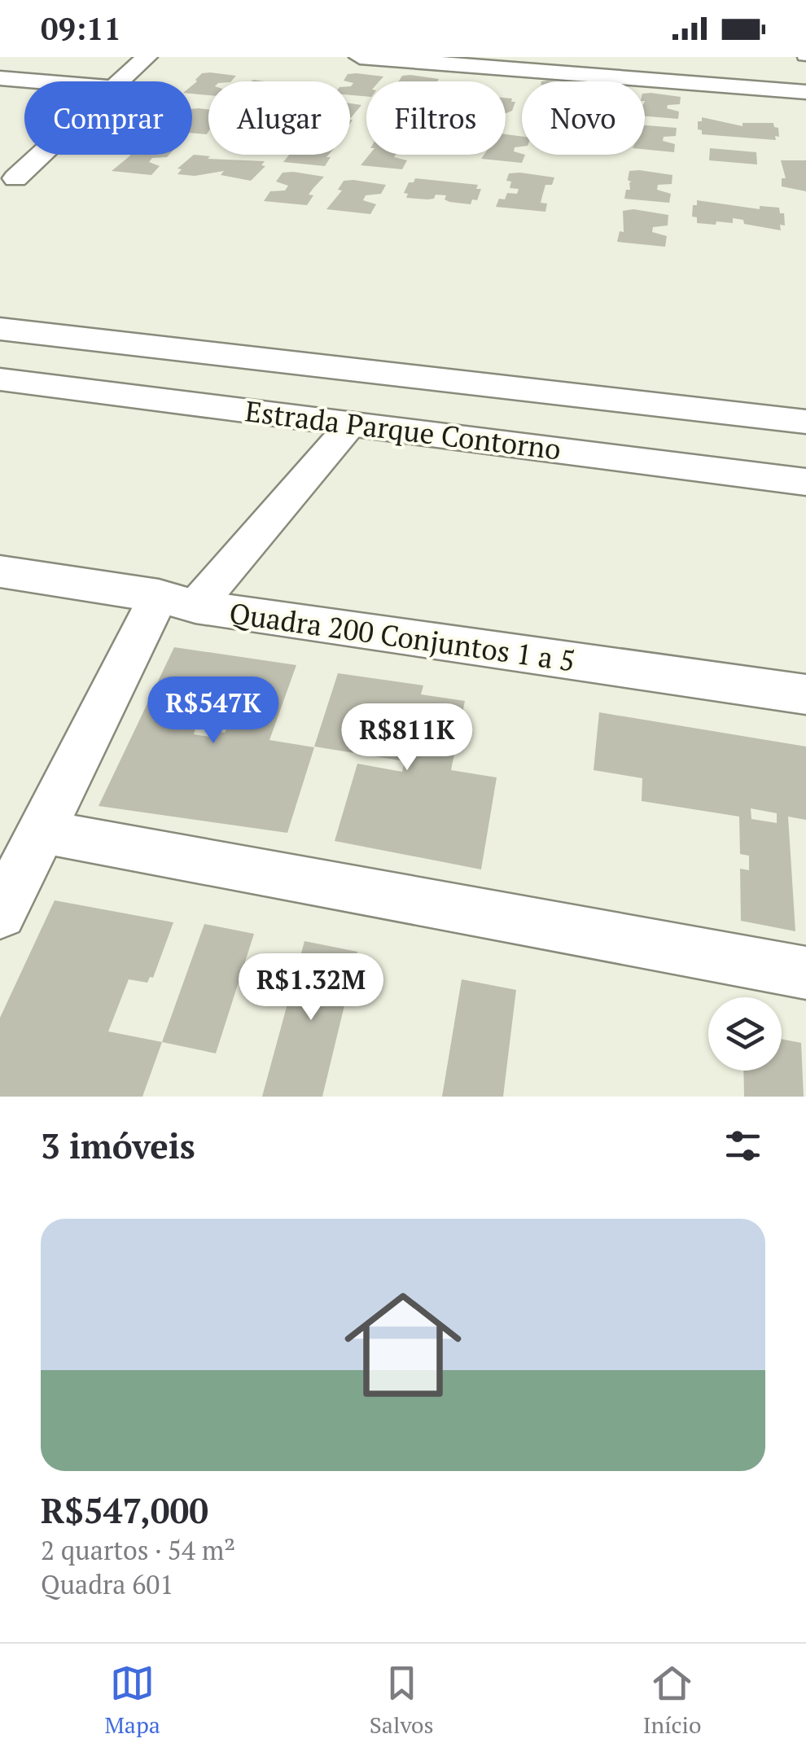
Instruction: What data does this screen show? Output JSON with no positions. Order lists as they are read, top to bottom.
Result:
{
  "streets": {
    "main road": ["Estrada Parque Contorno", "Quadra 200 Conjuntos 1 a 5"]
  },
  "page": {
    "status": "09:11",
    "chip": [
      "Comprar",
      "Alugar",
      "Filtros",
      "Novo"
    ],
    "price": ["R$547K", "R$811K", "R$1.32M"],
    "heading": "3 imóveis",
    "list": [
      {
        "name": "R$547,000",
        "note": "2 quartos · 54 m² · Quadra 601"
      }
    ],
    "tabs": ["Mapa", "Salvos", "Início"]
  }
}
